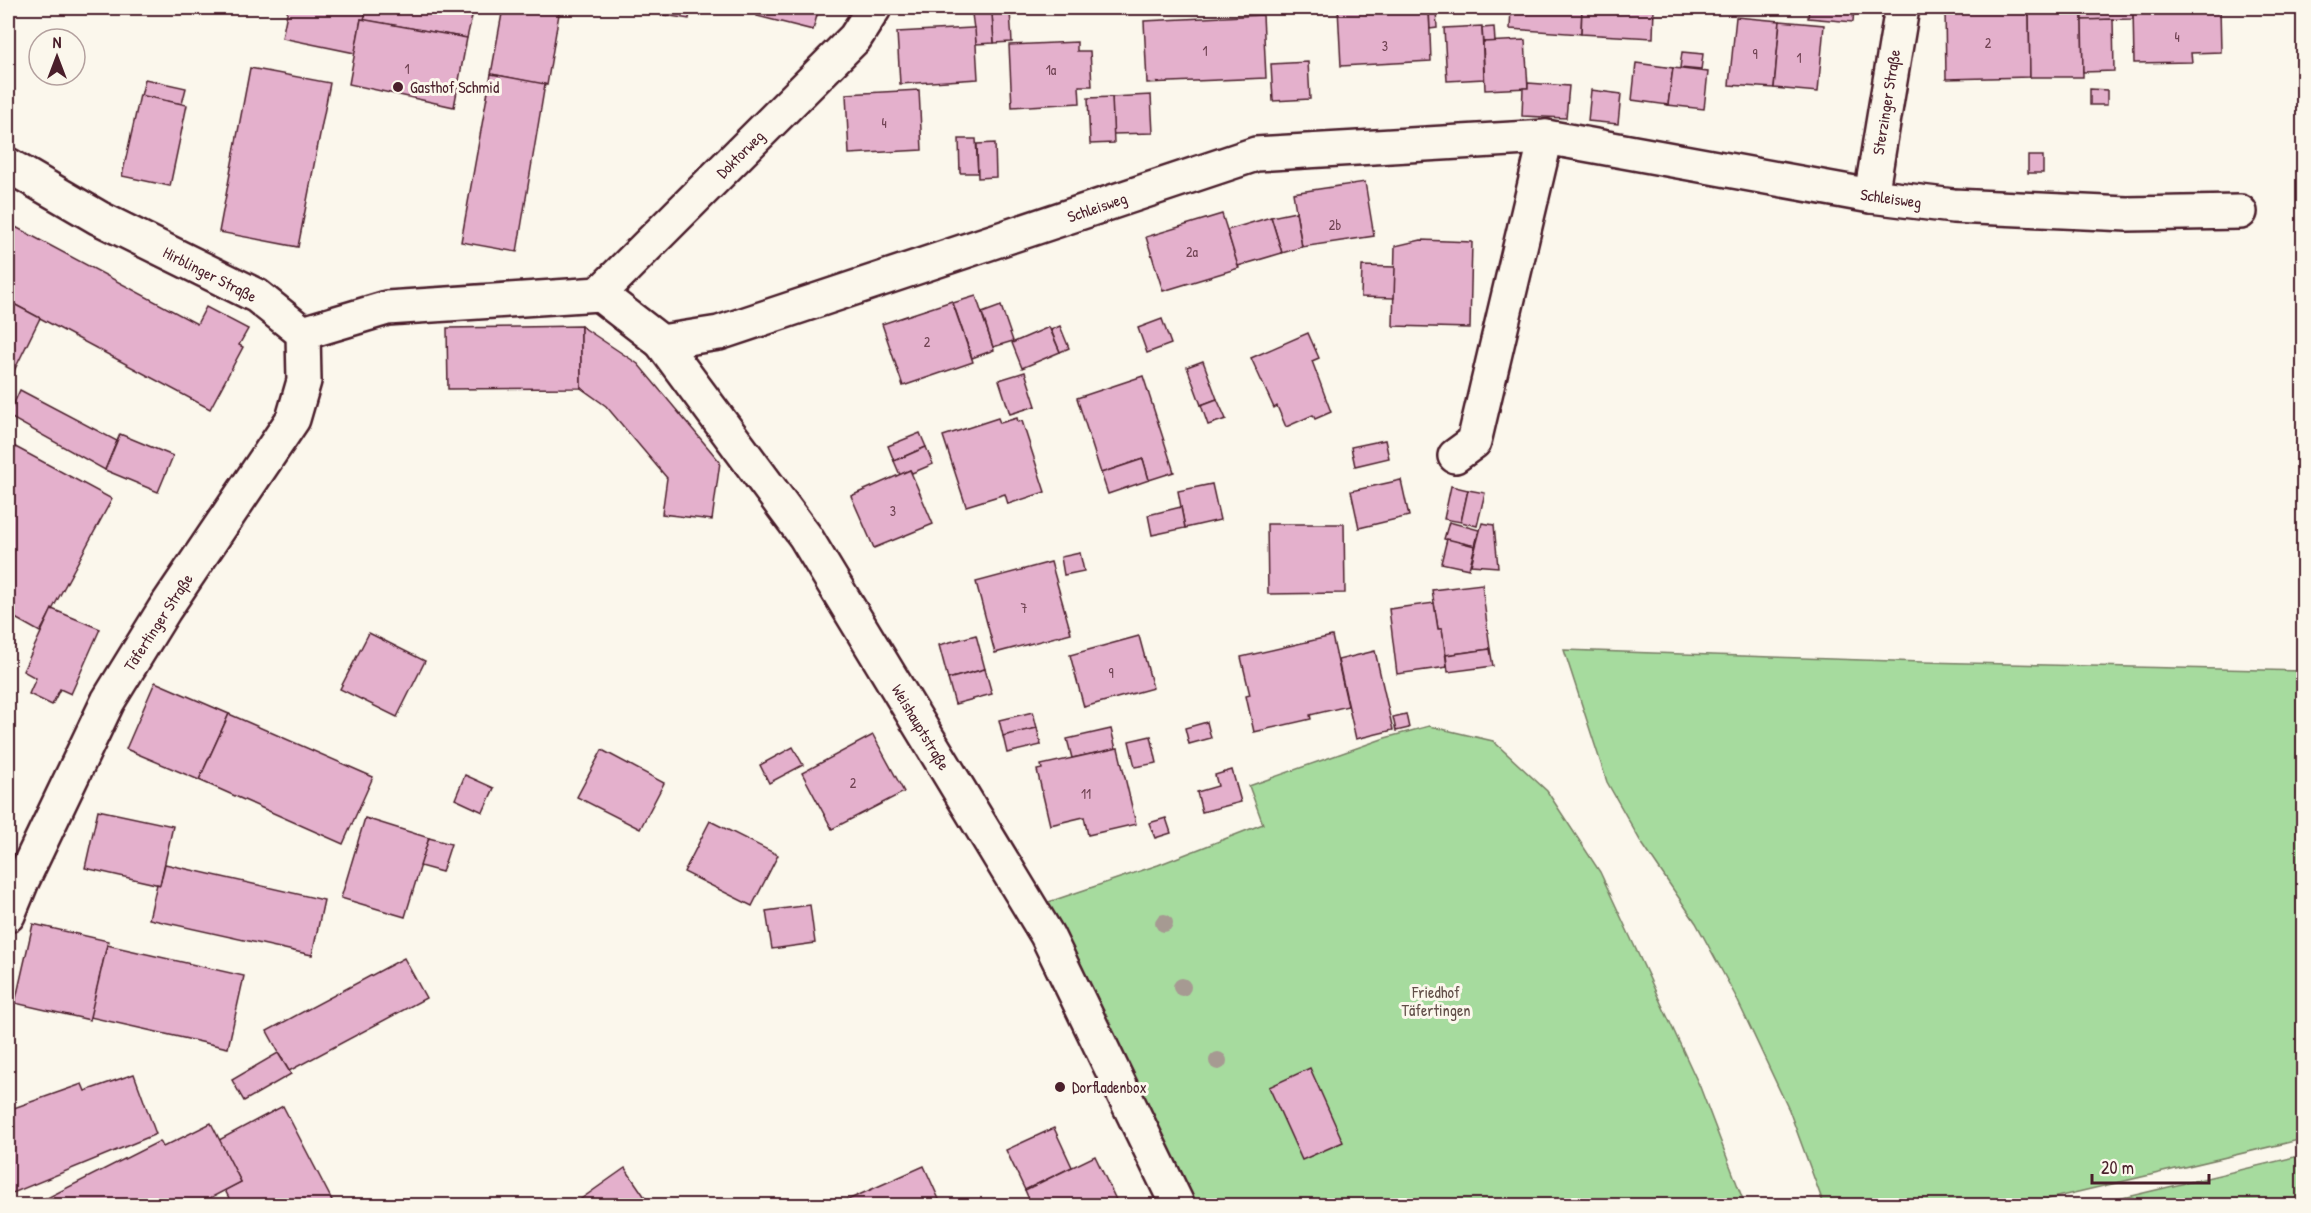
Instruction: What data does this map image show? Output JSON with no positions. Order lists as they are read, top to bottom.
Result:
{
  "streets": {
    "street": [
      "Sterzinger Straße",
      "Doktorweg",
      "Schleisweg",
      "Hirblinger Straße",
      "Täfertinger Straße",
      "Weishauptstraße"
    ]
  },
  "crossings": [
    ["Sterzinger Straße", "Schleisweg"],
    ["Doktorweg", "Weishauptstraße"],
    ["Schleisweg", "Weishauptstraße"],
    ["Hirblinger Straße", "Täfertinger Straße"]
  ],
  "parks": ["Friedhof Täfertingen"],
  "places": ["Gasthof Schmid", "Dorfladenbox"],
  "house_numbers": [
    "4",
    "2",
    "3",
    "1",
    "9",
    "1",
    "1",
    "1a",
    "4",
    "2b",
    "2a",
    "2",
    "3",
    "7",
    "9",
    "2",
    "11"
  ],
  "scale_bar": "20 m",
  "north": "top"
}
